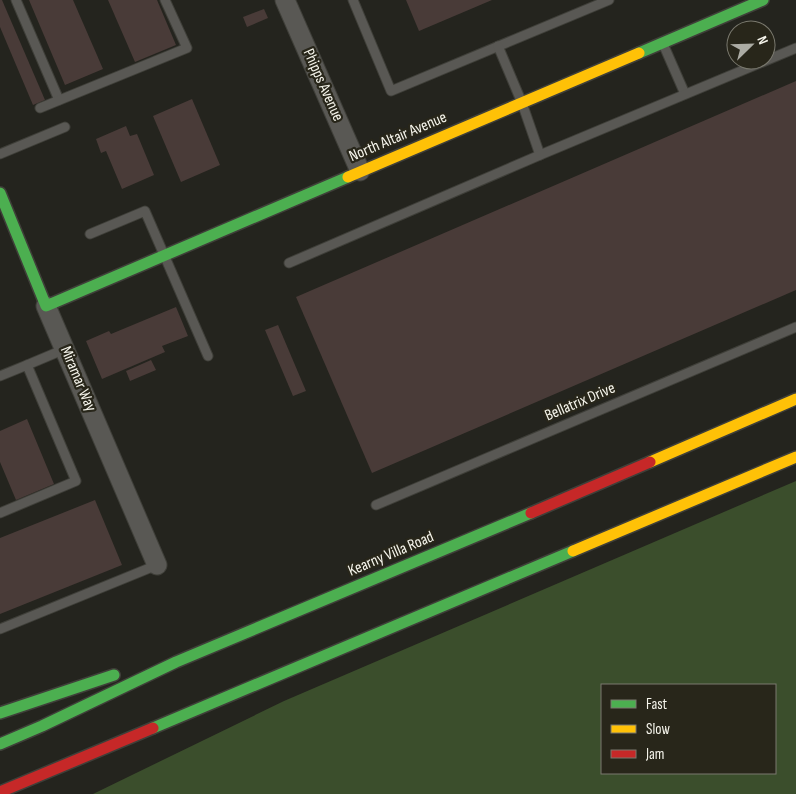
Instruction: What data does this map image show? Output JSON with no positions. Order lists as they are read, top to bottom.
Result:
{
  "streets": {
    "main road": ["North Altair Avenue", "Miramar Way", "Kearny Villa Road"],
    "street": ["Phipps Avenue"],
    "lane": ["Bellatrix Drive"]
  },
  "crossings": [
    ["Phipps Avenue", "North Altair Avenue"],
    ["North Altair Avenue", "Miramar Way"]
  ],
  "legend": ["Fast", "Slow", "Jam"],
  "north": "top right"
}
